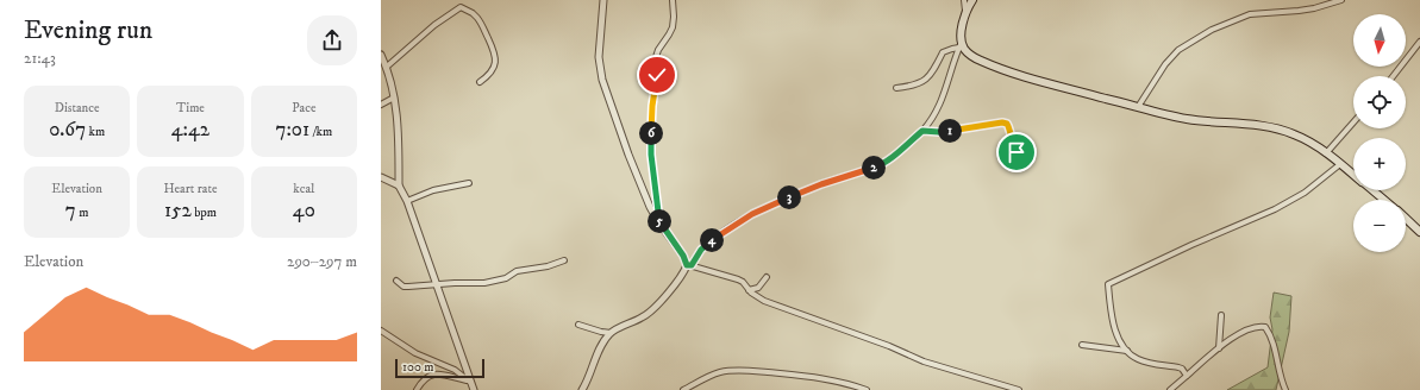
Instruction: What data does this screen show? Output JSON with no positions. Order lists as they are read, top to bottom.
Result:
{
  "scale_bar": "100 m",
  "north": "bottom",
  "page": {
    "heading": ["Evening run", "21:43"],
    "map_buttons": ["+", "−"],
    "stats": [
      ["Distance", "0.67 km"],
      ["Time", "4:42"],
      ["Pace", "7:01 /km"],
      ["Elevation", "7 m"],
      ["Heart rate", "152 bpm"],
      ["kcal", "40"]
    ],
    "pins": [
      "1",
      "6",
      "2",
      "3",
      "5",
      "4"
    ],
    "chart": ["Elevation", "290–297 m"],
    "scale": "100 m"
  }
}
